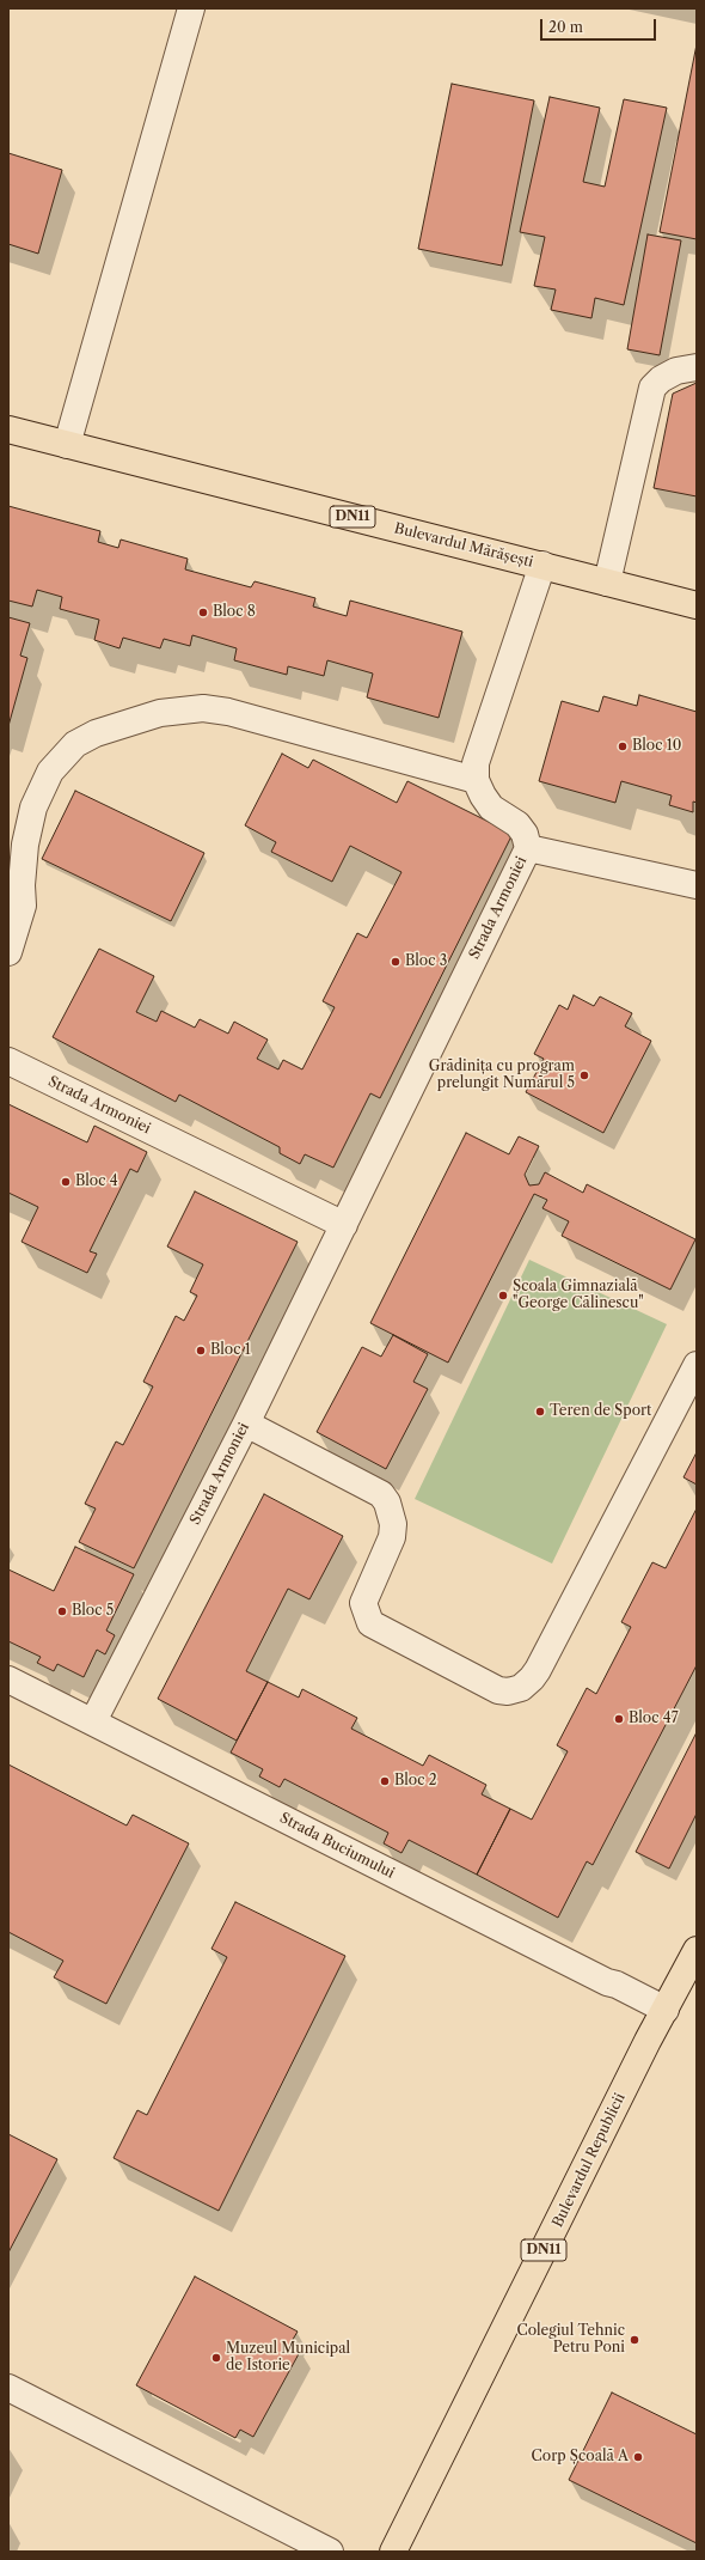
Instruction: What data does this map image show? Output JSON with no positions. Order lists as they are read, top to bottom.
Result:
{
  "streets": {
    "main road": ["DN11", "Bulevardul Mărășești", "Bulevardul Republicii"],
    "street": ["Strada Armoniei", "Strada Buciumului"]
  },
  "crossings": [
    ["Strada Armoniei", "Strada Buciumului"],
    ["Strada Buciumului", "Bulevardul Republicii"]
  ],
  "places": [
    "Bloc 8",
    "Bloc 10",
    "Bloc 3",
    "Grădinița cu program prelungit Numărul 5",
    "Bloc 4",
    "Școala Gimnazială \"George Călinescu\"",
    "Bloc 1",
    "Teren de Sport",
    "Bloc 5",
    "Bloc 47",
    "Bloc 2",
    "Colegiul Tehnic Petru Poni",
    "Muzeul Municipal de Istorie",
    "Corp Școală A"
  ],
  "scale_bar": "20 m"
}
